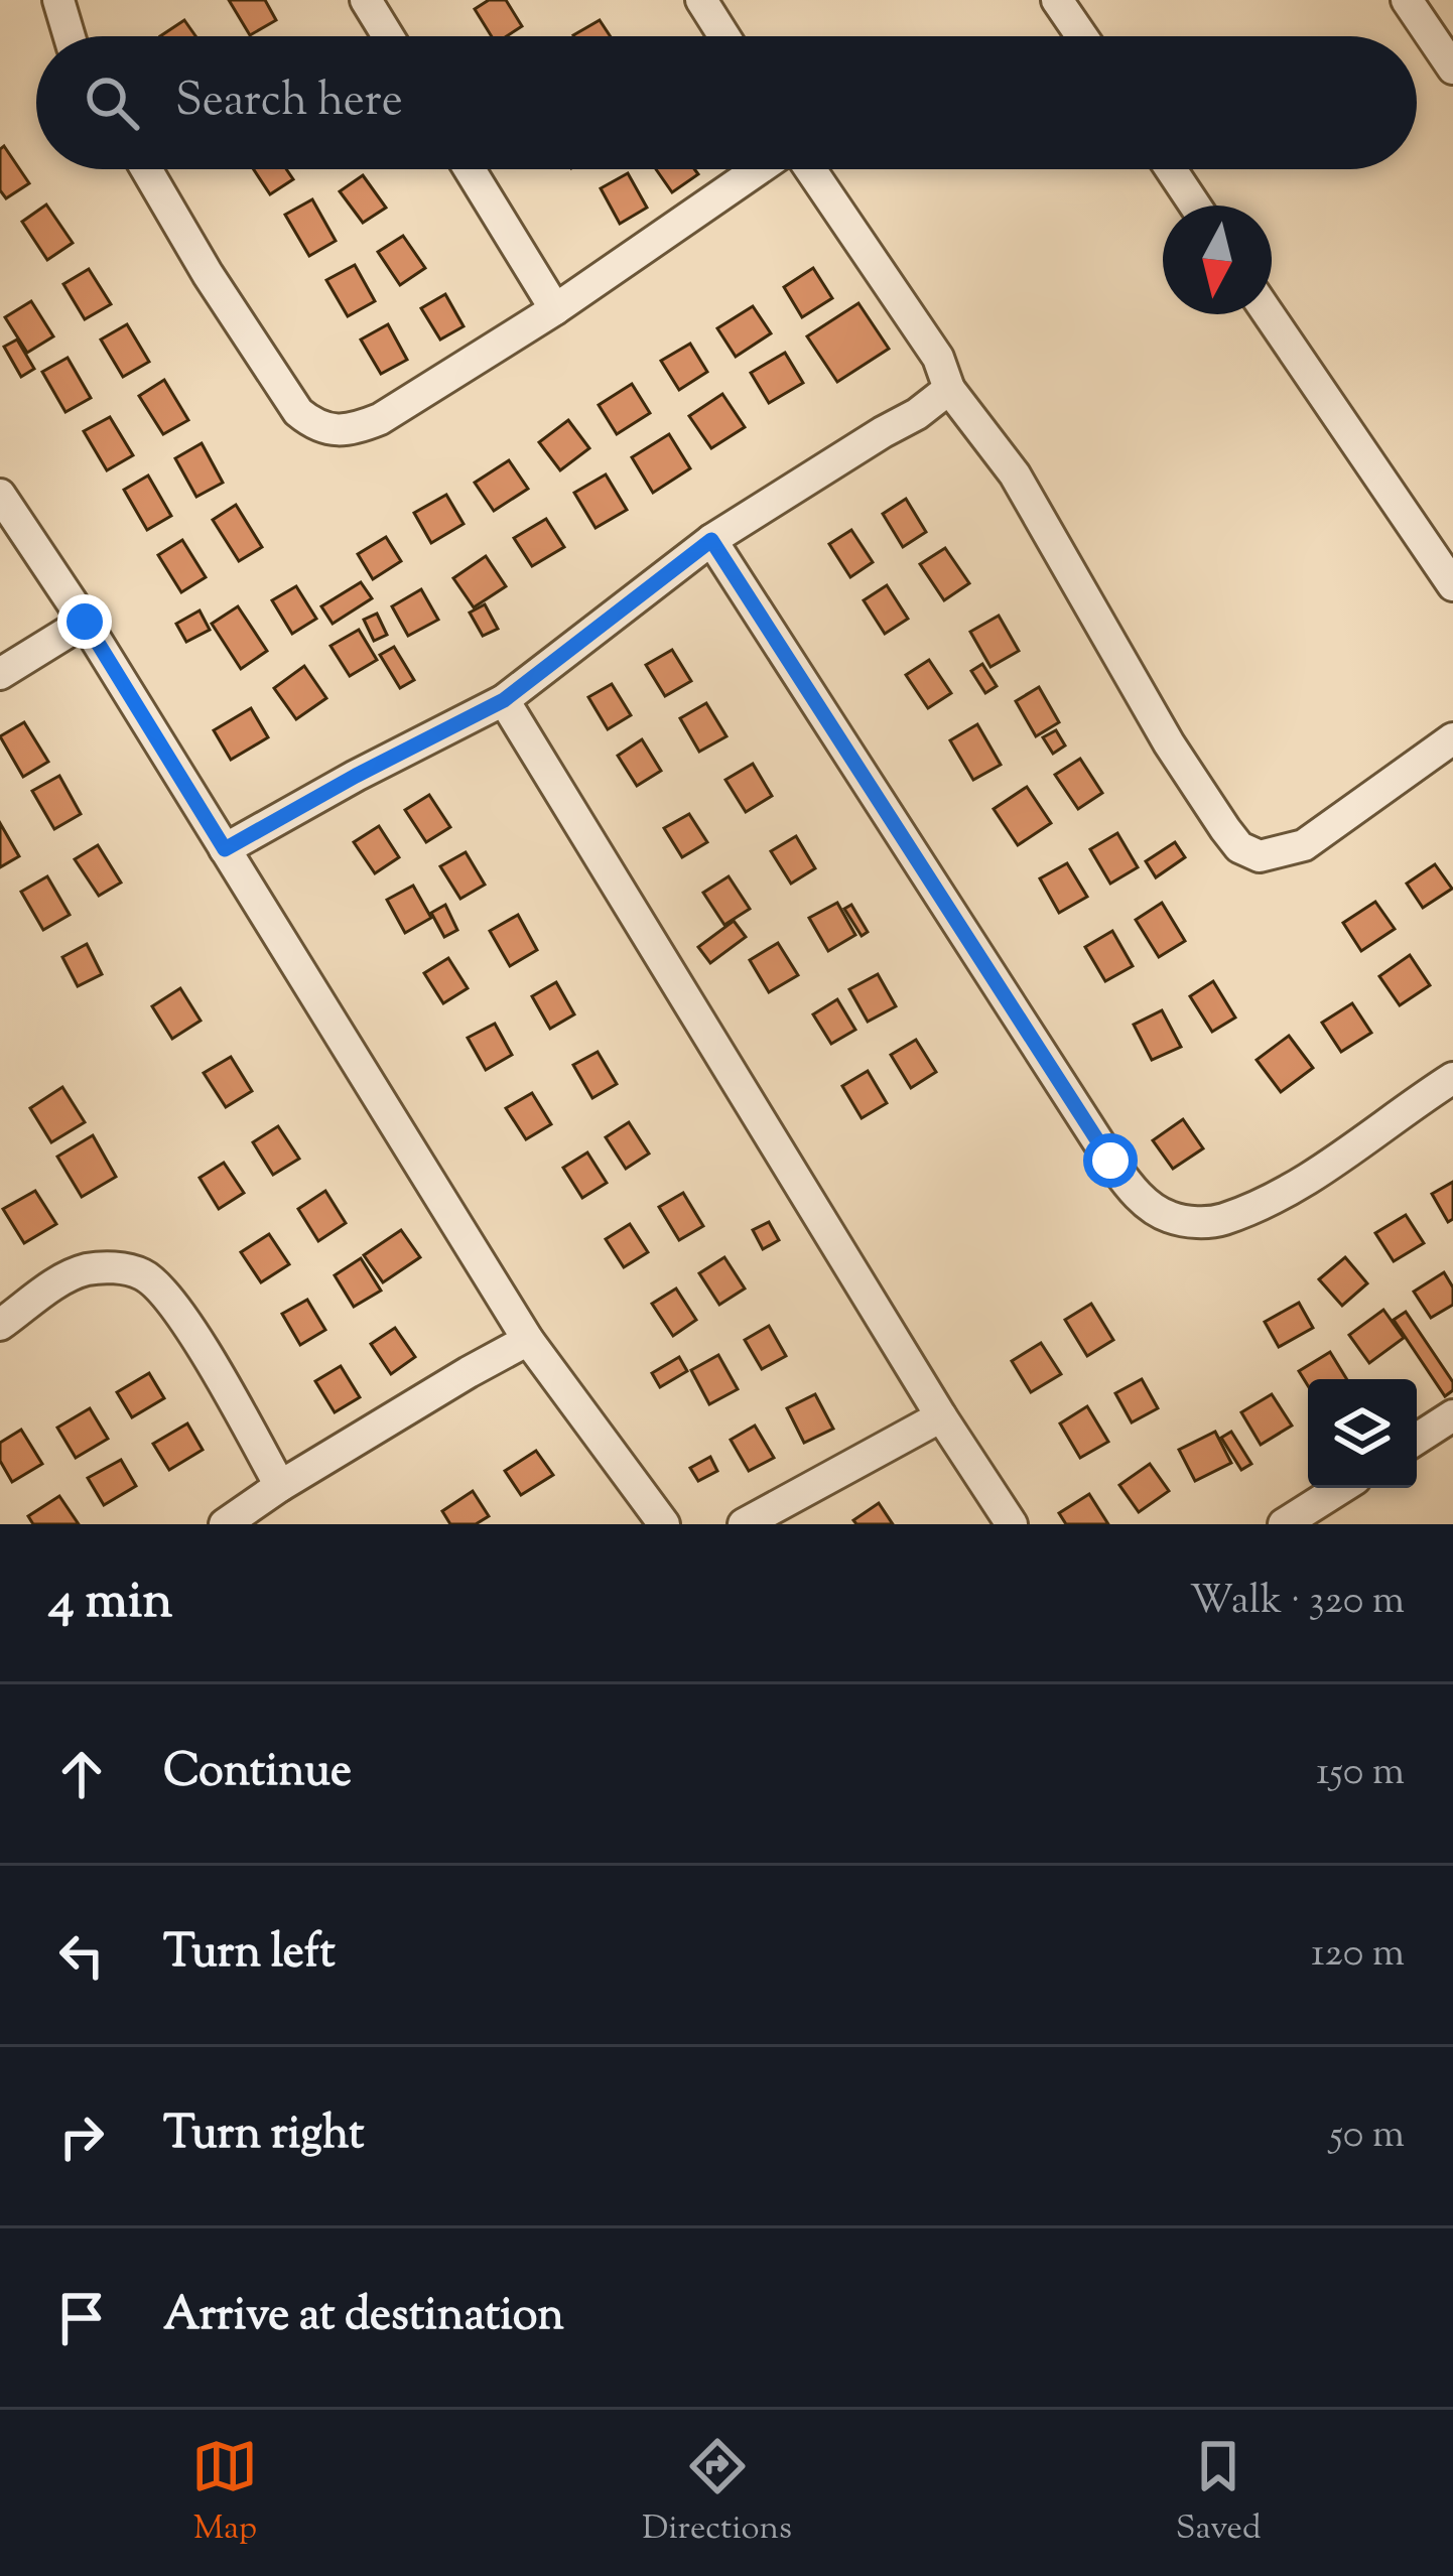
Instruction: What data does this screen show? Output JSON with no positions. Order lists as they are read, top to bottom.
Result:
{
  "north": "bottom",
  "page": {
    "search": "Search here",
    "heading": ["4 min", "Walk · 320 m"],
    "list": [
      ["Continue", "150 m"],
      ["Turn left", "120 m"],
      ["Turn right", "50 m"],
      "Arrive at destination"
    ],
    "nav": ["Map", "Directions", "Saved"]
  }
}
